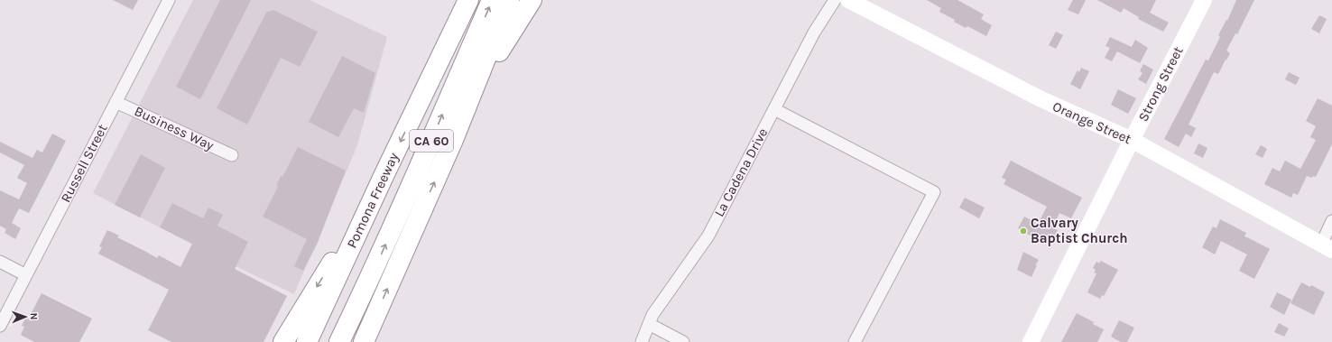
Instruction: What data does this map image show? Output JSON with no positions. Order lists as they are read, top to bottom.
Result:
{
  "streets": {
    "highway": ["CA 60", "Pomona Freeway"],
    "street": [
      "Strong Street",
      "Orange Street",
      "Business Way",
      "Russell Street",
      "La Cadena Drive"
    ]
  },
  "crossings": [
    ["Strong Street", "Orange Street"],
    ["Business Way", "Russell Street"]
  ],
  "places": ["Calvary Baptist Church"],
  "north": "right"
}
